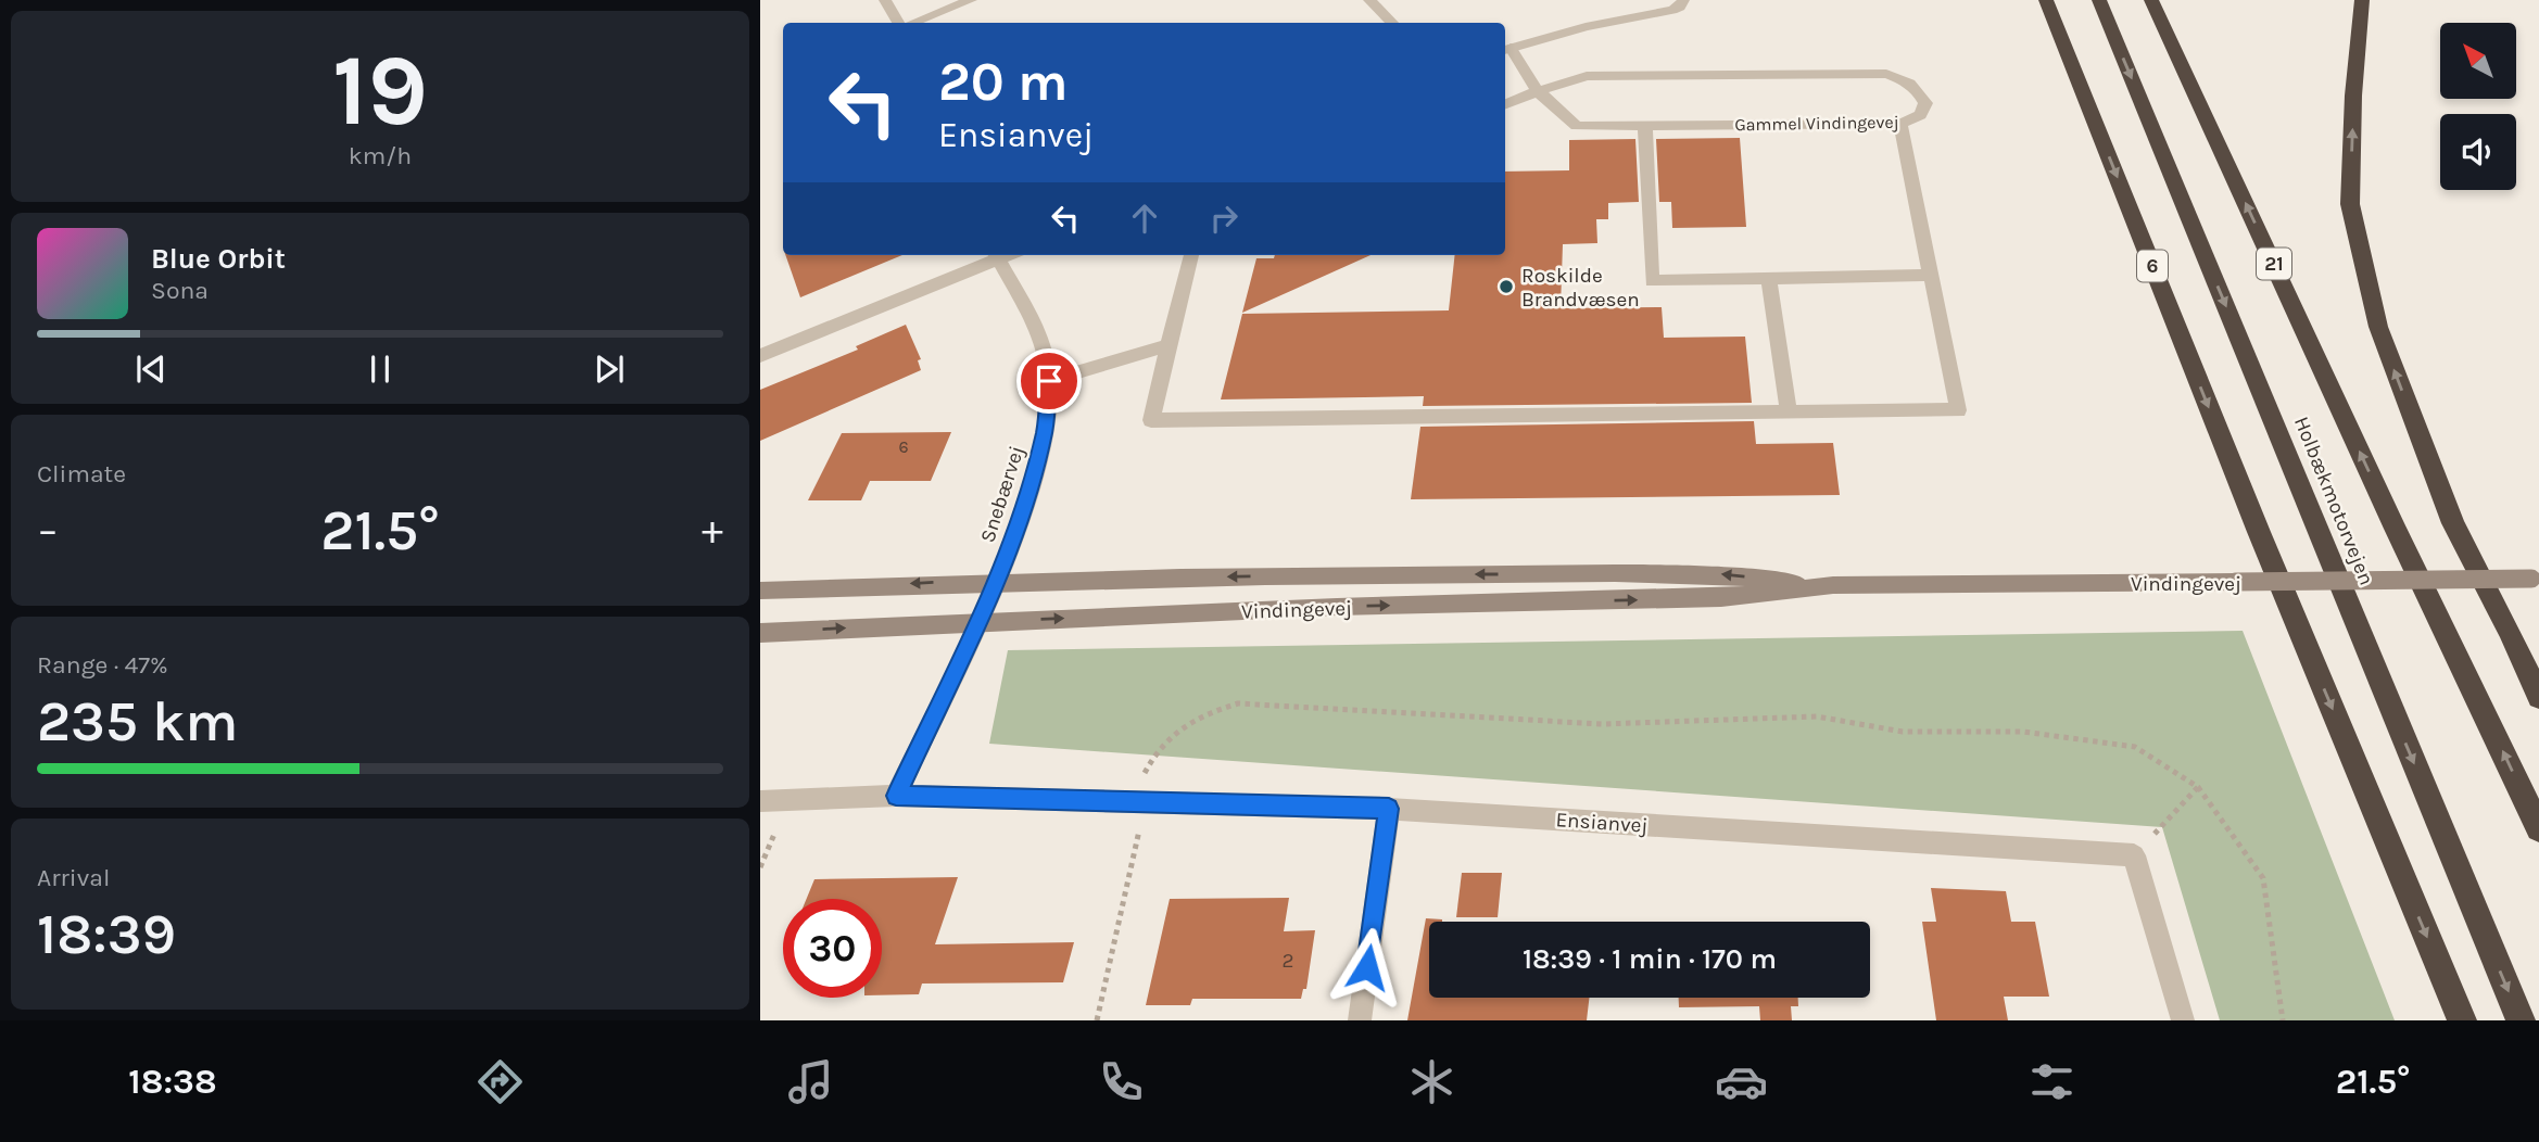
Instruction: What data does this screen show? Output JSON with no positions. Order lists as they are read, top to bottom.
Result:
{
  "streets": {
    "highway": ["21", "6", "Holbækmotorvejen"],
    "main road": ["Vindingevej"],
    "street": ["Gammel Vindingevej", "Snebærvej", "Ensianvej"]
  },
  "crossings": [
    ["Snebærvej", "Vindingevej"],
    ["Snebærvej", "Ensianvej"]
  ],
  "places": ["Roskilde Brandvæsen"],
  "house_numbers": ["6", "2"],
  "north": "top left",
  "page": {
    "tile": [
      ["19", "km/h"],
      "Climate",
      ["Range · 47%", "235 km"],
      ["Arrival", "18:39"]
    ],
    "turn": ["20 m", "Ensianvej"],
    "song": ["Blue Orbit", "Sona"],
    "heat": ["−", "21.5°", "+"],
    "limit": "30",
    "trip": "18:39 · 1 min · 170 m",
    "tabs": ["18:38", "21.5°"]
  }
}
